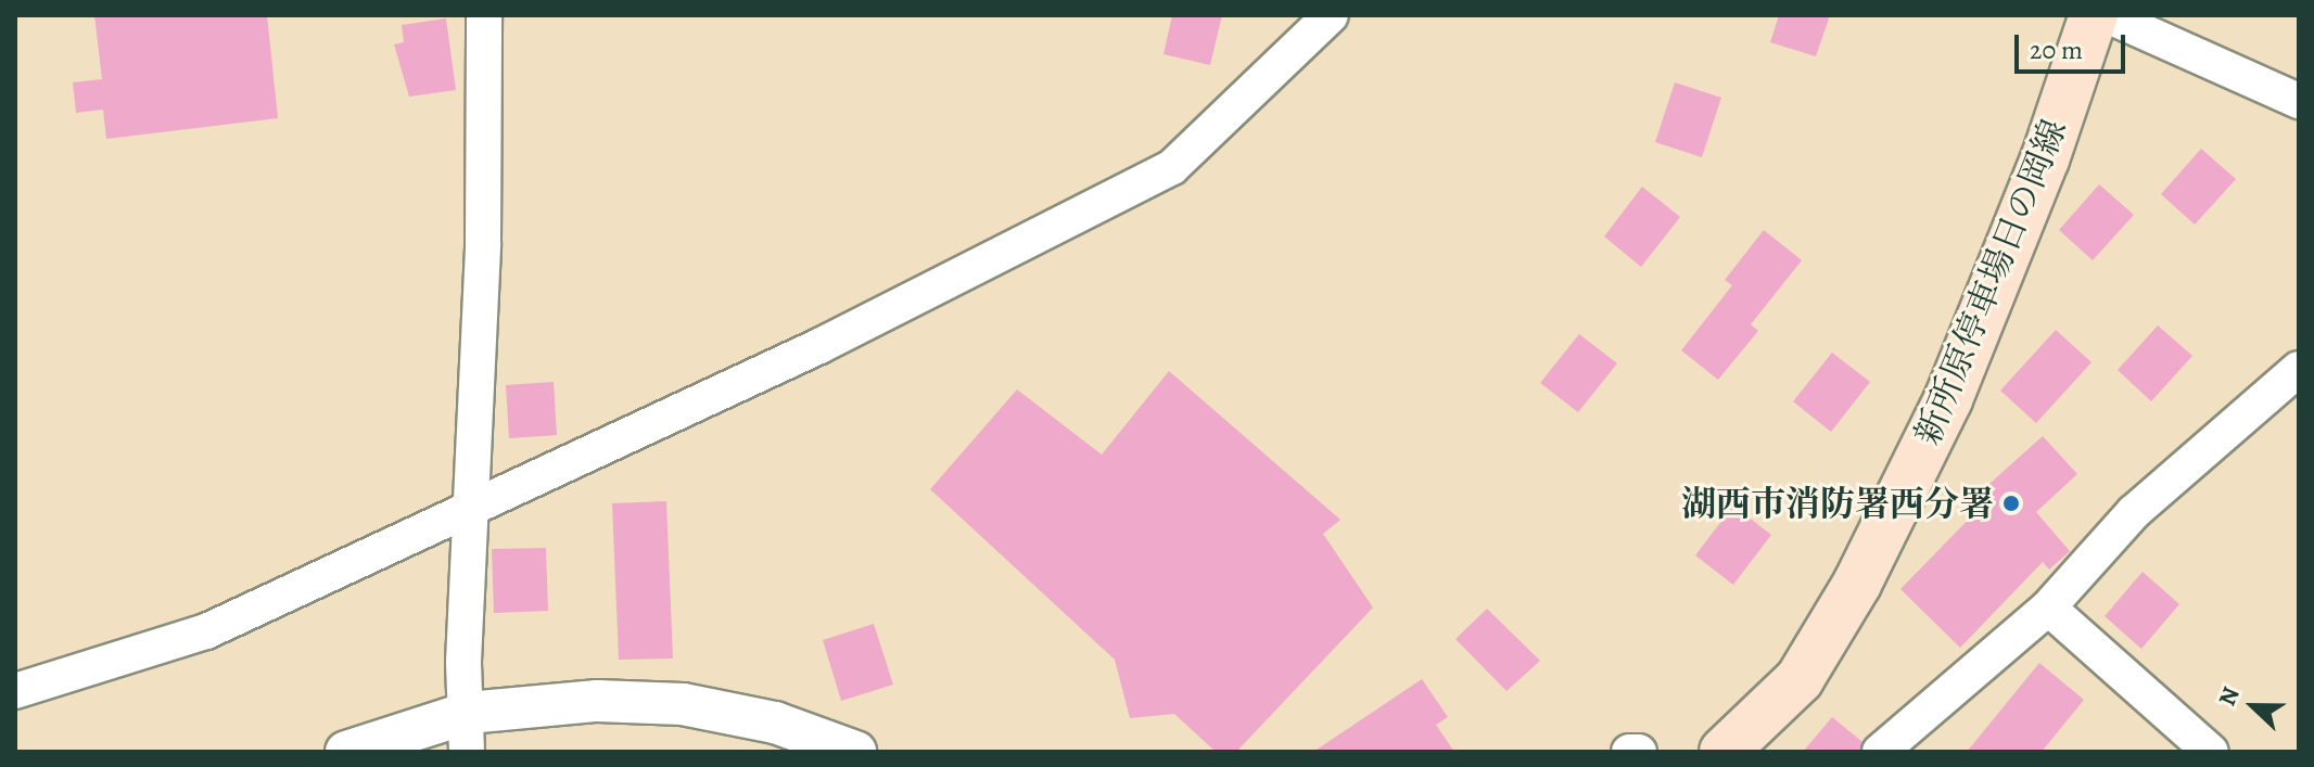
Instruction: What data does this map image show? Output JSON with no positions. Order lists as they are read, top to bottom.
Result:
{
  "streets": {
    "main road": ["新所原停車場日の岡線"]
  },
  "places": ["湖西市消防署西分署"],
  "scale_bar": "20 m",
  "north": "left"
}
